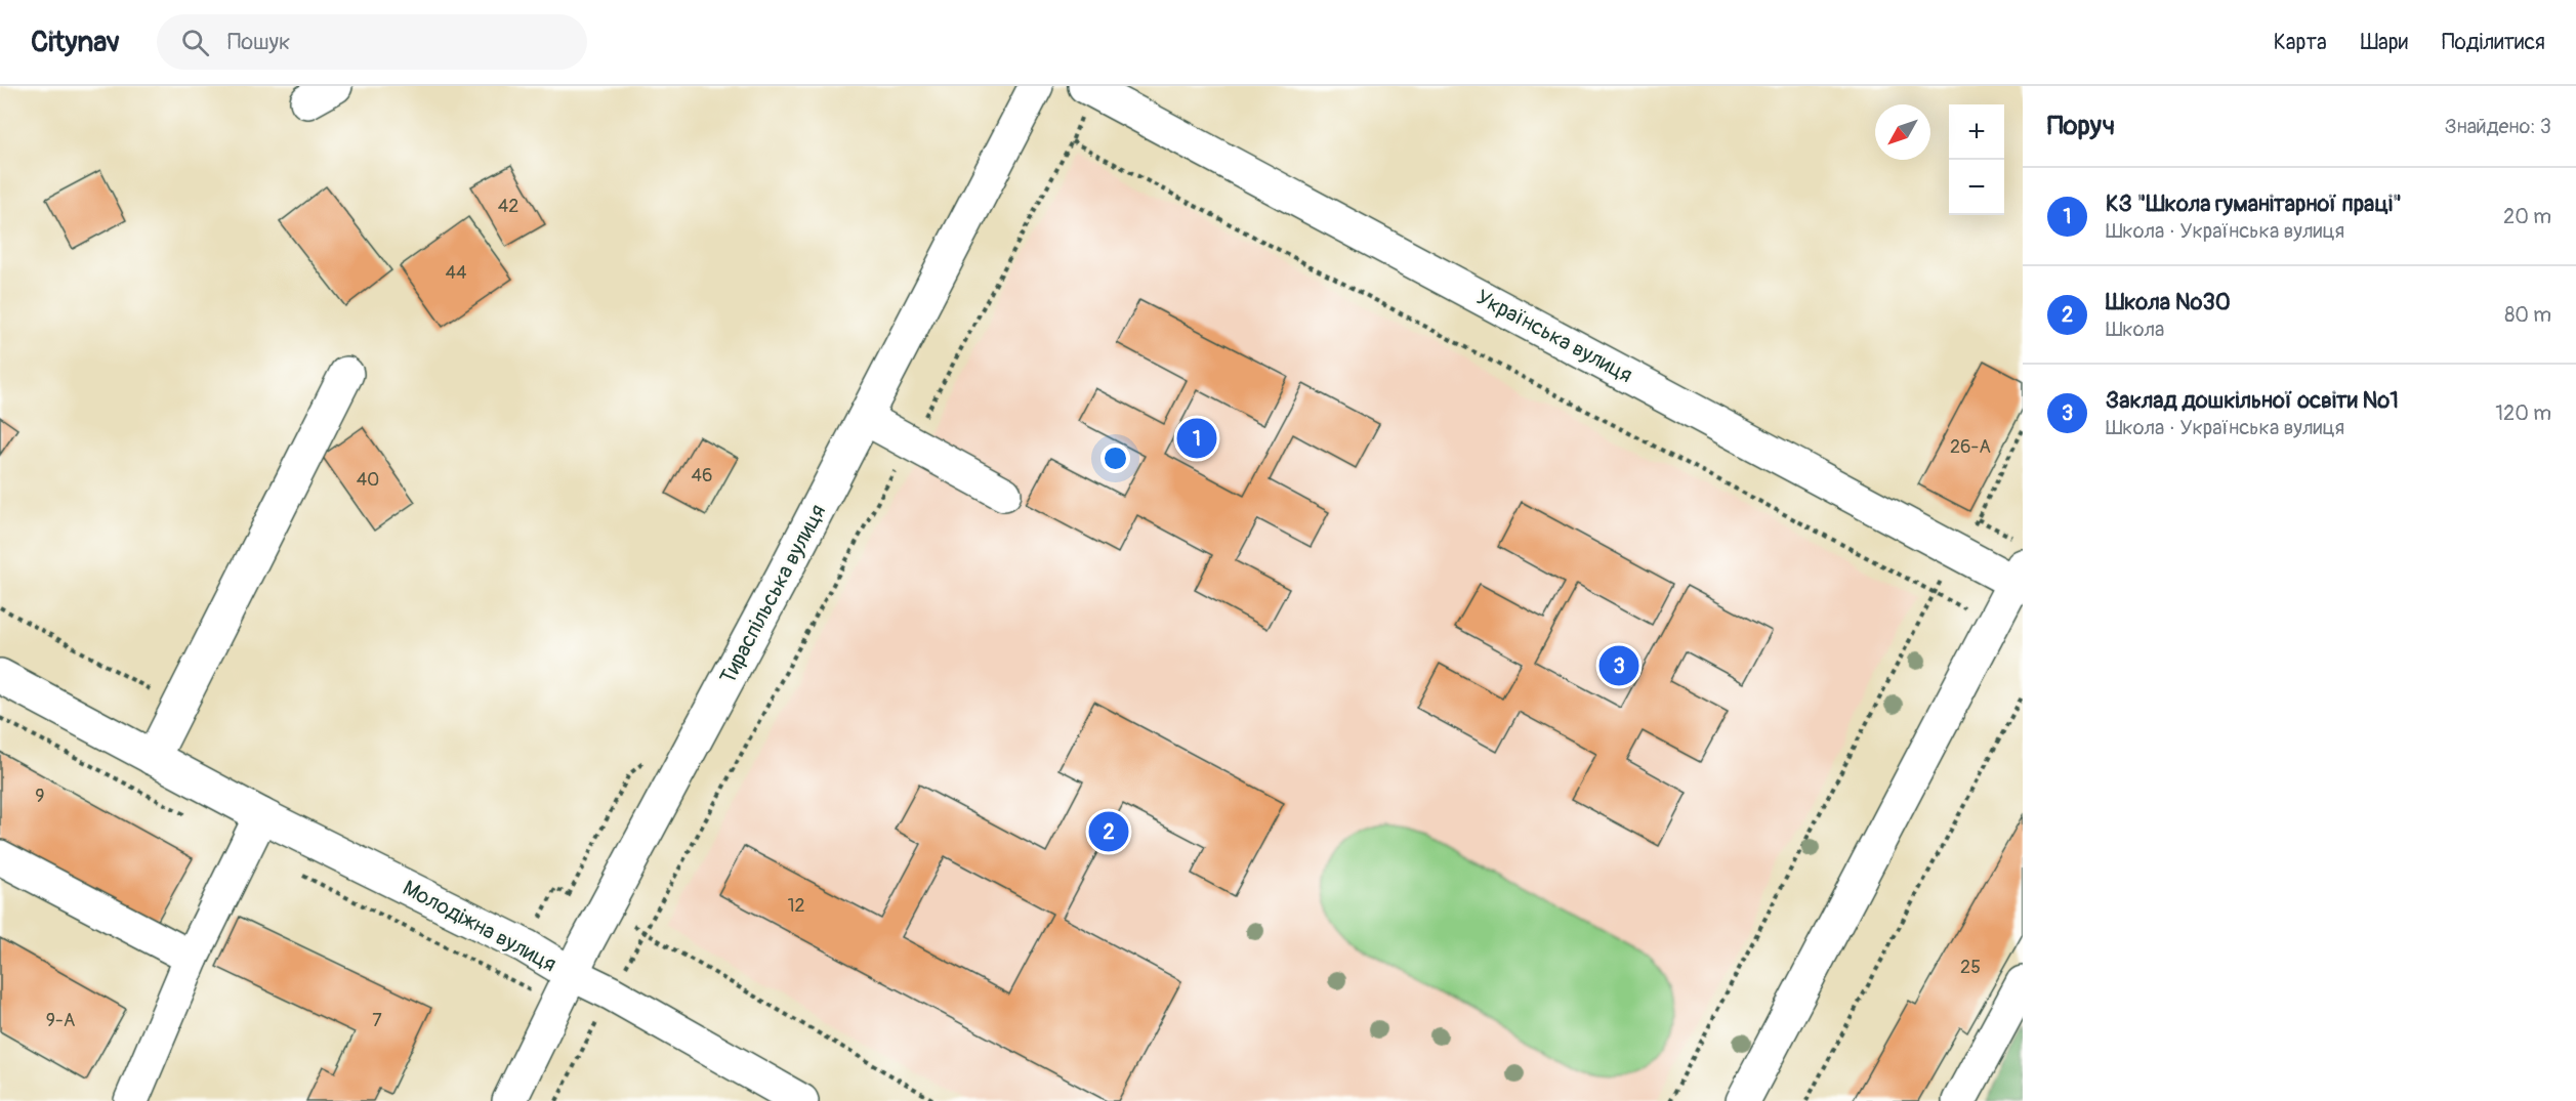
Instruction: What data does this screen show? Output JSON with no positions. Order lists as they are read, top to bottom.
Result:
{
  "streets": {
    "street": ["Українська вулиця", "Тираспільська вулиця", "Молодіжна вулиця"]
  },
  "crossings": [
    ["Тираспільська вулиця", "Молодіжна вулиця"]
  ],
  "house_numbers": [
    "42",
    "44",
    "26-А",
    "46",
    "40",
    "9",
    "12",
    "25",
    "9-А",
    "7"
  ],
  "north": "bottom left",
  "page": {
    "header": "Citynav",
    "search": "Пошук",
    "nav": ["Карта", "Шари", "Поділитися"],
    "heading": ["Поруч", "Знайдено: 3"],
    "map_buttons": ["+", "−"],
    "list": [
      {
        "mark": "1",
        "name": "КЗ \"Школа гуманітарної праці\"",
        "note": "Школа · Українська вулиця",
        "value": "20 m"
      },
      {
        "mark": "2",
        "name": "Школа №30",
        "note": "Школа",
        "value": "80 m"
      },
      {
        "mark": "3",
        "name": "Заклад дошкільної освіти №1",
        "note": "Школа · Українська вулиця",
        "value": "120 m"
      }
    ],
    "pins": ["1", "3", "2"]
  }
}
